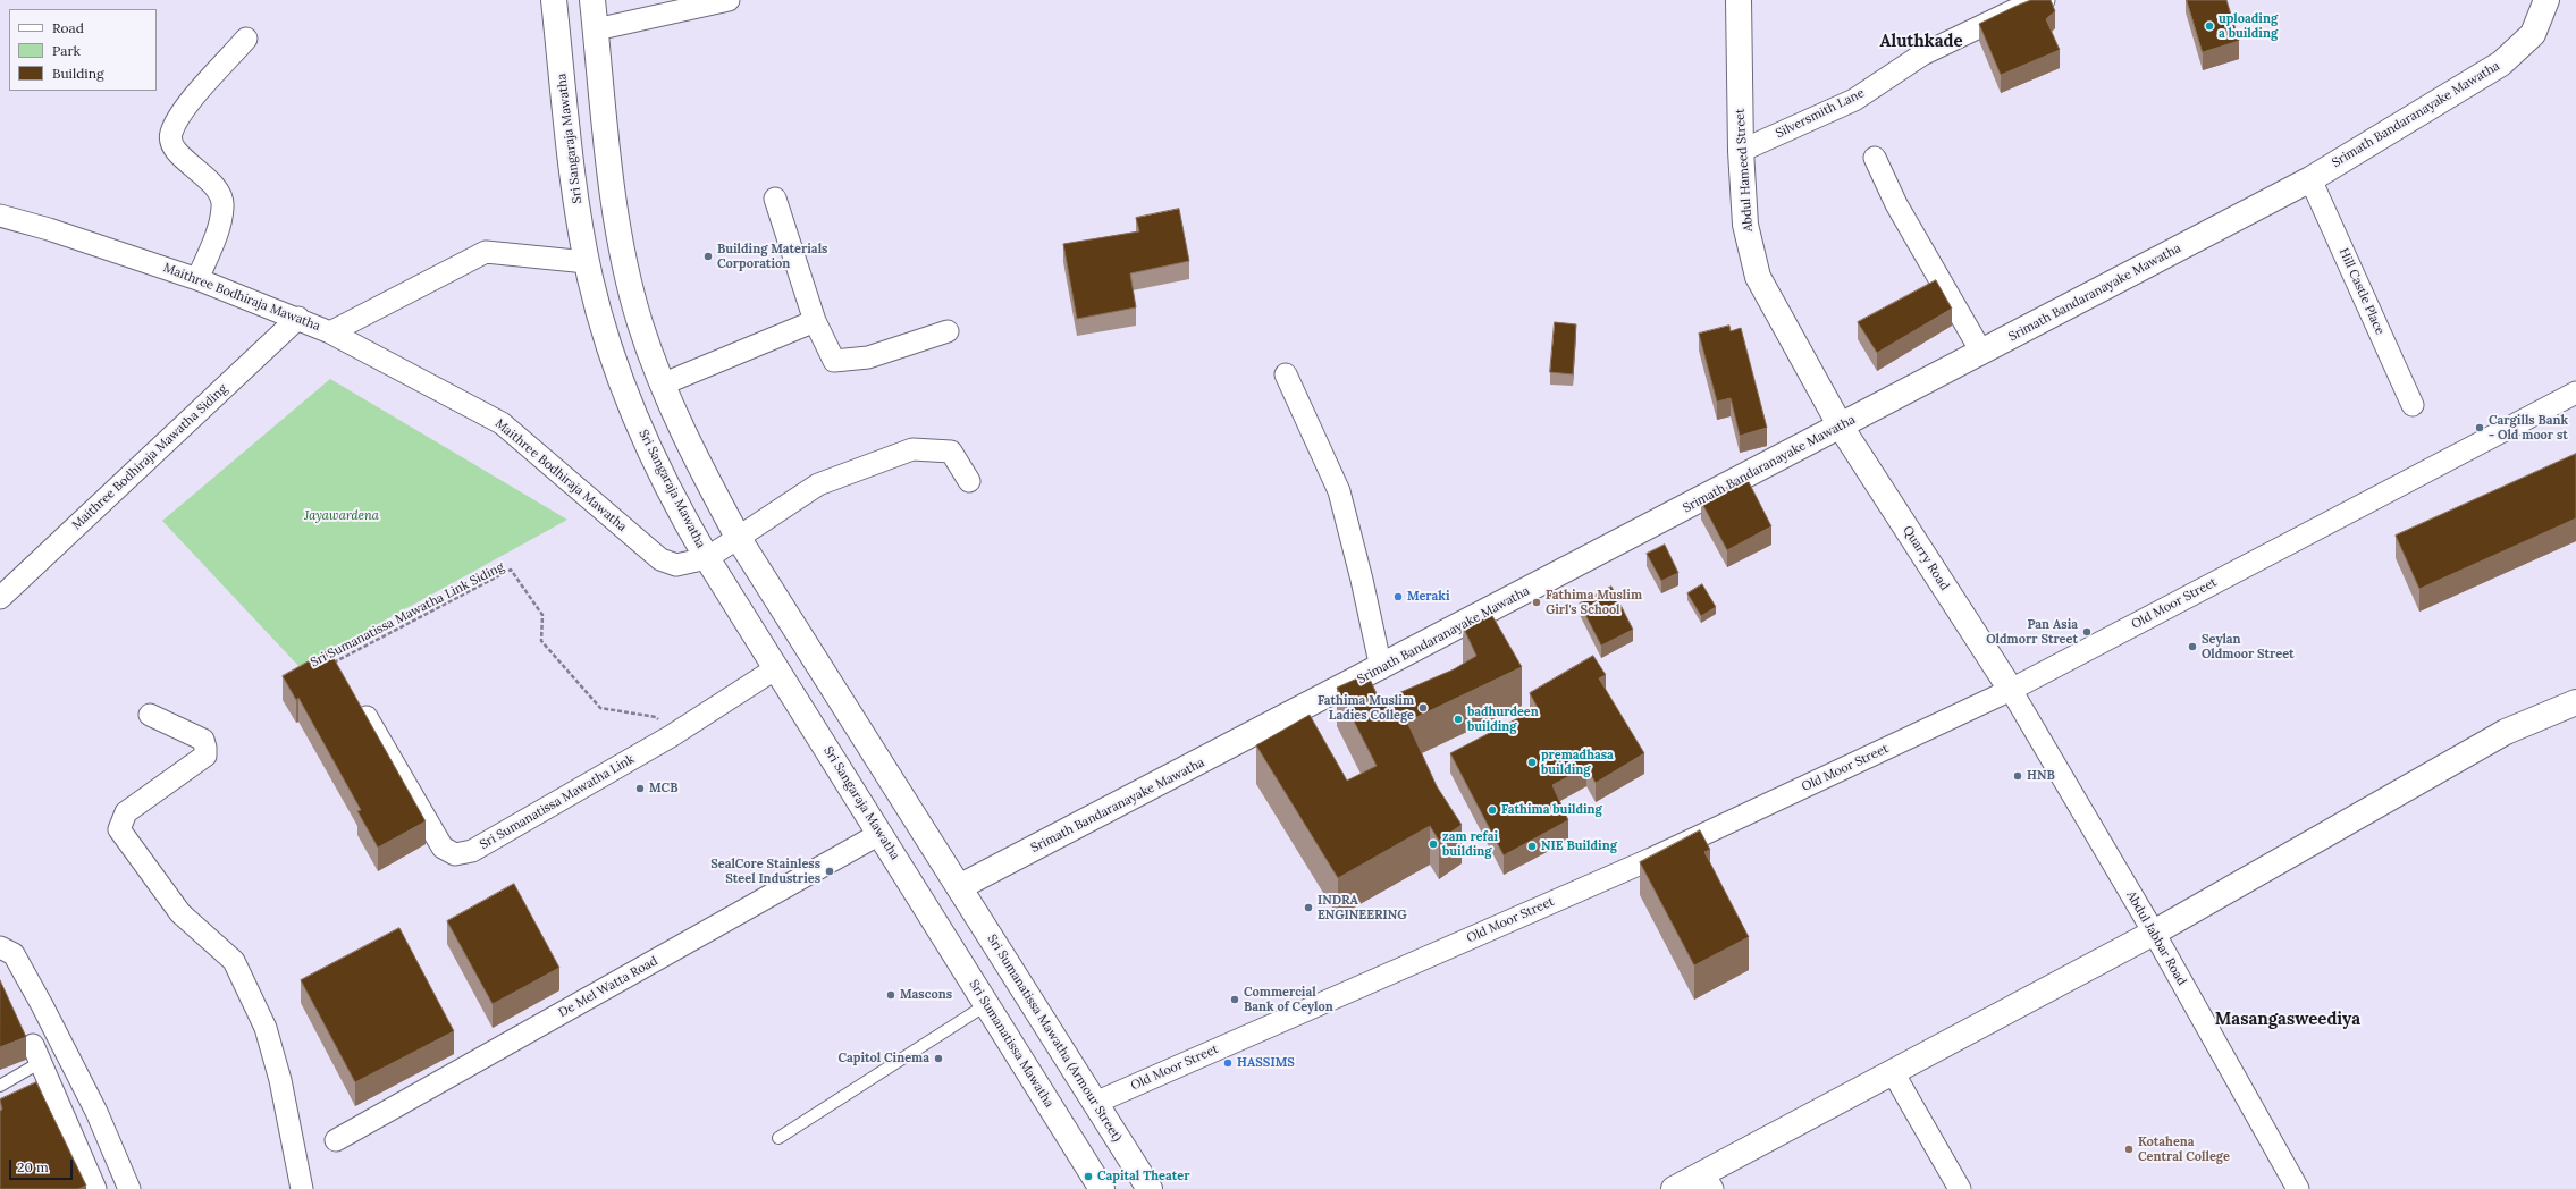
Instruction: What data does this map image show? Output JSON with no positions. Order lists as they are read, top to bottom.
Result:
{
  "streets": {
    "main road": [
      "Srimath Bandaranayake Mawatha",
      "Sri Sangaraja Mawatha",
      "Abdul Hameed Street",
      "Quarry Road",
      "Sri Sumanatissa Mawatha (Armour Street)",
      "Sri Sumanatissa Mawatha"
    ],
    "street": [
      "Silversmith Lane",
      "Hill Castle Place",
      "Maithree Bodhiraja Mawatha",
      "Maithree Bodhiraja Mawatha Siding",
      "Old Moor Street",
      "Sri Sumanatissa Mawatha Link",
      "Abdul Jabbar Road",
      "De Mel Watta Road"
    ],
    "path": ["Sri Sumanatissa Mawatha Link Siding"]
  },
  "crossings": [
    ["Silversmith Lane", "Abdul Hameed Street"],
    ["Srimath Bandaranayake Mawatha", "Abdul Hameed Street"],
    ["Srimath Bandaranayake Mawatha", "Hill Castle Place"],
    ["Srimath Bandaranayake Mawatha", "Quarry Road"],
    ["Srimath Bandaranayake Mawatha", "Sri Sumanatissa Mawatha (Armour Street)"],
    ["Sri Sangaraja Mawatha", "Maithree Bodhiraja Mawatha"],
    ["Sri Sangaraja Mawatha", "Sri Sumanatissa Mawatha Link"],
    ["Sri Sangaraja Mawatha", "De Mel Watta Road"],
    ["Sri Sangaraja Mawatha", "Sri Sumanatissa Mawatha"],
    ["Abdul Hameed Street", "Quarry Road"],
    ["Maithree Bodhiraja Mawatha", "Maithree Bodhiraja Mawatha Siding"],
    ["Quarry Road", "Old Moor Street"],
    ["Quarry Road", "Abdul Jabbar Road"],
    ["Old Moor Street", "Abdul Jabbar Road"],
    ["Old Moor Street", "Sri Sumanatissa Mawatha (Armour Street)"],
    ["Sri Sumanatissa Mawatha Link Siding", "Sri Sumanatissa Mawatha Link"]
  ],
  "districts": ["Aluthkade", "Masangasweediya"],
  "parks": ["Jayawardena"],
  "places": [
    "uploading a building",
    "Building Materials Corporation",
    "Cargills Bank - Old moor st",
    "Meraki",
    "Fathima Muslim Girl's School",
    "Pan Asia Oldmorr Street",
    "Seylan Oldmoor Street",
    "Fathima Muslim Ladies College",
    "badhurdeen building",
    "premadhasa building",
    "HNB",
    "MCB",
    "Fathima building",
    "zam refai building",
    "NIE Building",
    "SealCore Stainless Steel Industries",
    "INDRA ENGINEERING",
    "Mascons",
    "Commercial Bank of Ceylon",
    "Capitol Cinema",
    "HASSIMS",
    "Kotahena Central College",
    "Capital Theater"
  ],
  "legend": ["Road", "Park", "Building"],
  "scale_bar": "20 m"
}
